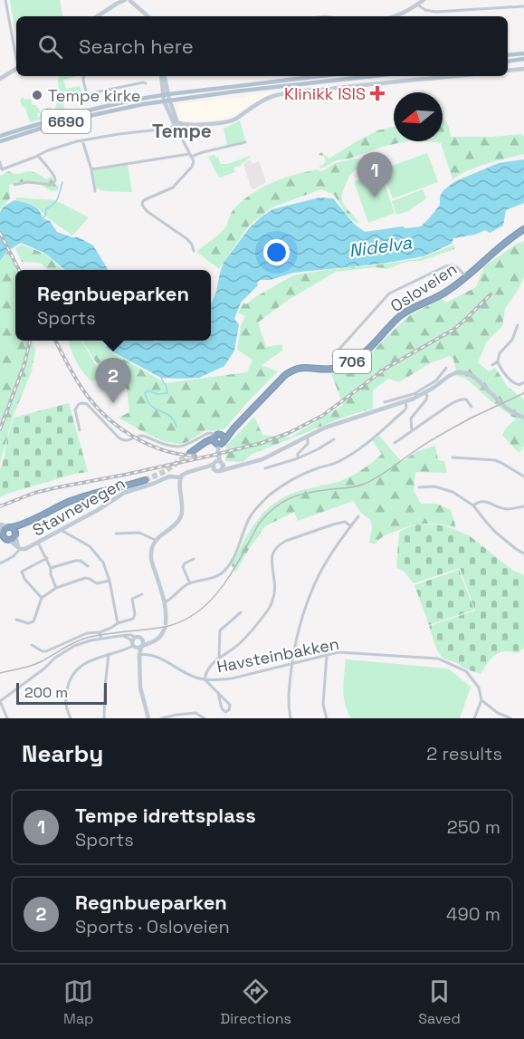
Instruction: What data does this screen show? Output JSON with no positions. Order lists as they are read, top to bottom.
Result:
{
  "streets": {
    "highway": ["Osloveien", "706"],
    "main road": ["6690"],
    "street": ["Stavnevegen", "Havsteinbakken"]
  },
  "crossings": [
    ["Osloveien", "Stavnevegen"]
  ],
  "districts": ["Tempe"],
  "water": ["Nidelva"],
  "places": {
    "health": ["Klinikk ISIS"],
    "other": ["Tempe kirke"]
  },
  "scale_bar": "200 m",
  "north": "left",
  "page": {
    "search": "Search here",
    "pins": ["1", "2"],
    "popup": ["Regnbueparken", "Sports"],
    "scale": "200 m",
    "heading": ["Nearby", "2 results"],
    "list": [
      {
        "mark": "1",
        "name": "Tempe idrettsplass",
        "note": "Sports",
        "value": "250 m"
      },
      {
        "mark": "2",
        "name": "Regnbueparken",
        "note": "Sports · Osloveien",
        "value": "490 m"
      }
    ],
    "nav": ["Map", "Directions", "Saved"]
  }
}
